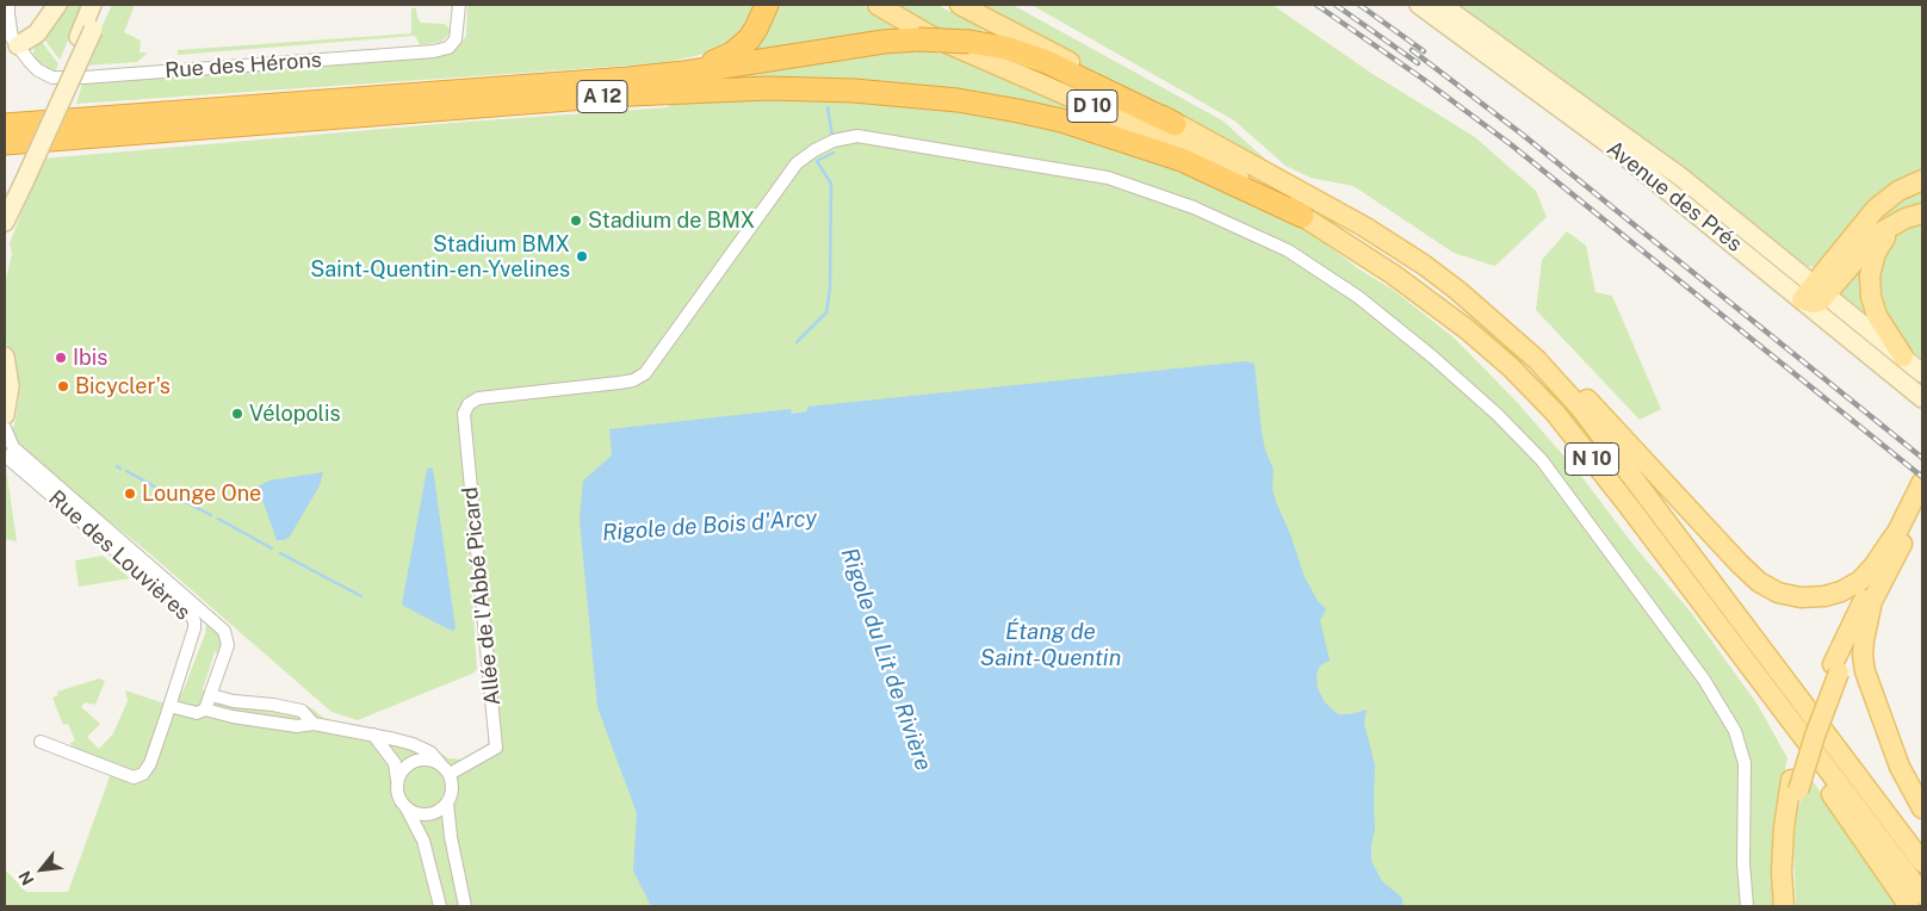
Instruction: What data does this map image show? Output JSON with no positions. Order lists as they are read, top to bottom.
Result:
{
  "streets": {
    "highway": ["A 12", "N 10"],
    "main road": ["D 10", "Avenue des Prés"],
    "street": ["Rue des Hérons", "Rue des Louvières", "Allée de l'Abbé Picard"]
  },
  "crossings": [
    ["A 12", "N 10"],
    ["D 10", "N 10"]
  ],
  "water": ["Rigole de Bois d'Arcy", "Étang de Saint-Quentin", "Rigole du Lit de Rivière"],
  "places": [
    "Stadium de BMX",
    "Stadium BMX Saint-Quentin-en-Yvelines",
    "Ibis",
    "Bicycler's",
    "Vélopolis",
    "Lounge One"
  ],
  "north": "bottom left"
}
